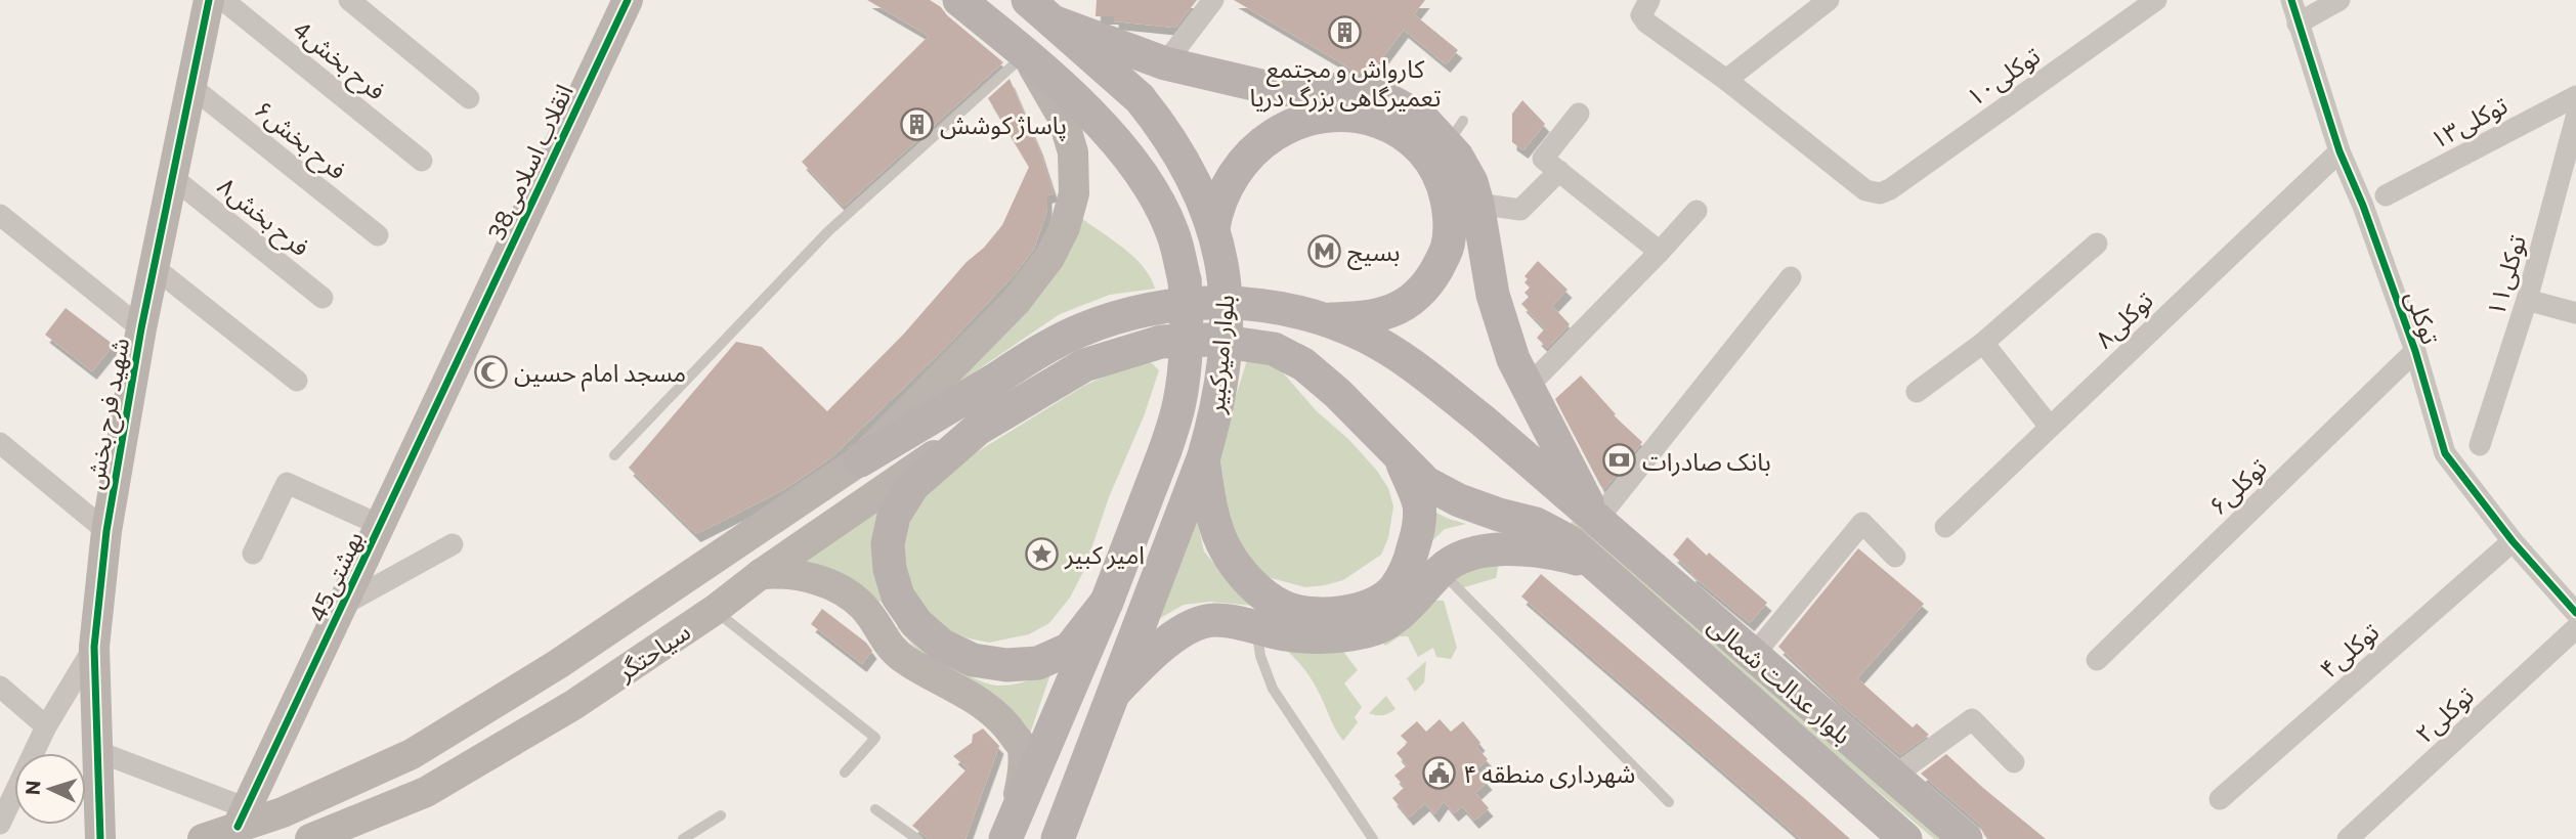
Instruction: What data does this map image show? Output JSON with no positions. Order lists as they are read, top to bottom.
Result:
{
  "streets": {
    "main road": [
      "38انقلاب اسلامی",
      "بلوار امیرکبیر",
      "شهید فرح بخش",
      "بهشتی45",
      "سیاحتگر",
      "بلوار عدالت شمالی"
    ],
    "street": [
      "4فرح بخش",
      "۱۰توکلی",
      "توکلی۱۳",
      "فرح بخش۶",
      "فرح بخش۸",
      "توکلی۱۱",
      "توکلی",
      "توکلی۸",
      "توکلی۶",
      "توکلی۴",
      "توکلی۲"
    ]
  },
  "crossings": [
    ["فرح بخش۶", "شهید فرح بخش"],
    ["38انقلاب اسلامی", "بهشتی45"],
    ["فرح بخش۸", "شهید فرح بخش"],
    ["توکلی", "توکلی۸"],
    ["توکلی", "توکلی۶"],
    ["توکلی", "توکلی۴"],
    ["بلوار امیرکبیر", "سیاحتگر"],
    ["بلوار امیرکبیر", "بلوار عدالت شمالی"],
    ["بهشتی45", "سیاحتگر"],
    ["سیاحتگر", "بلوار عدالت شمالی"]
  ],
  "places": {
    "building": ["کارواش و مجتمع تعمیرگاهی بزرگ دریا", "پاساژ کوشش"],
    "metro station": ["بسیج"],
    "mosque": ["مسجد امام حسین"],
    "bank": ["بانک صادرات"],
    "place": ["امیر کبیر"],
    "public building": ["شهرداری منطقه ۴"]
  },
  "north": "left"
}
